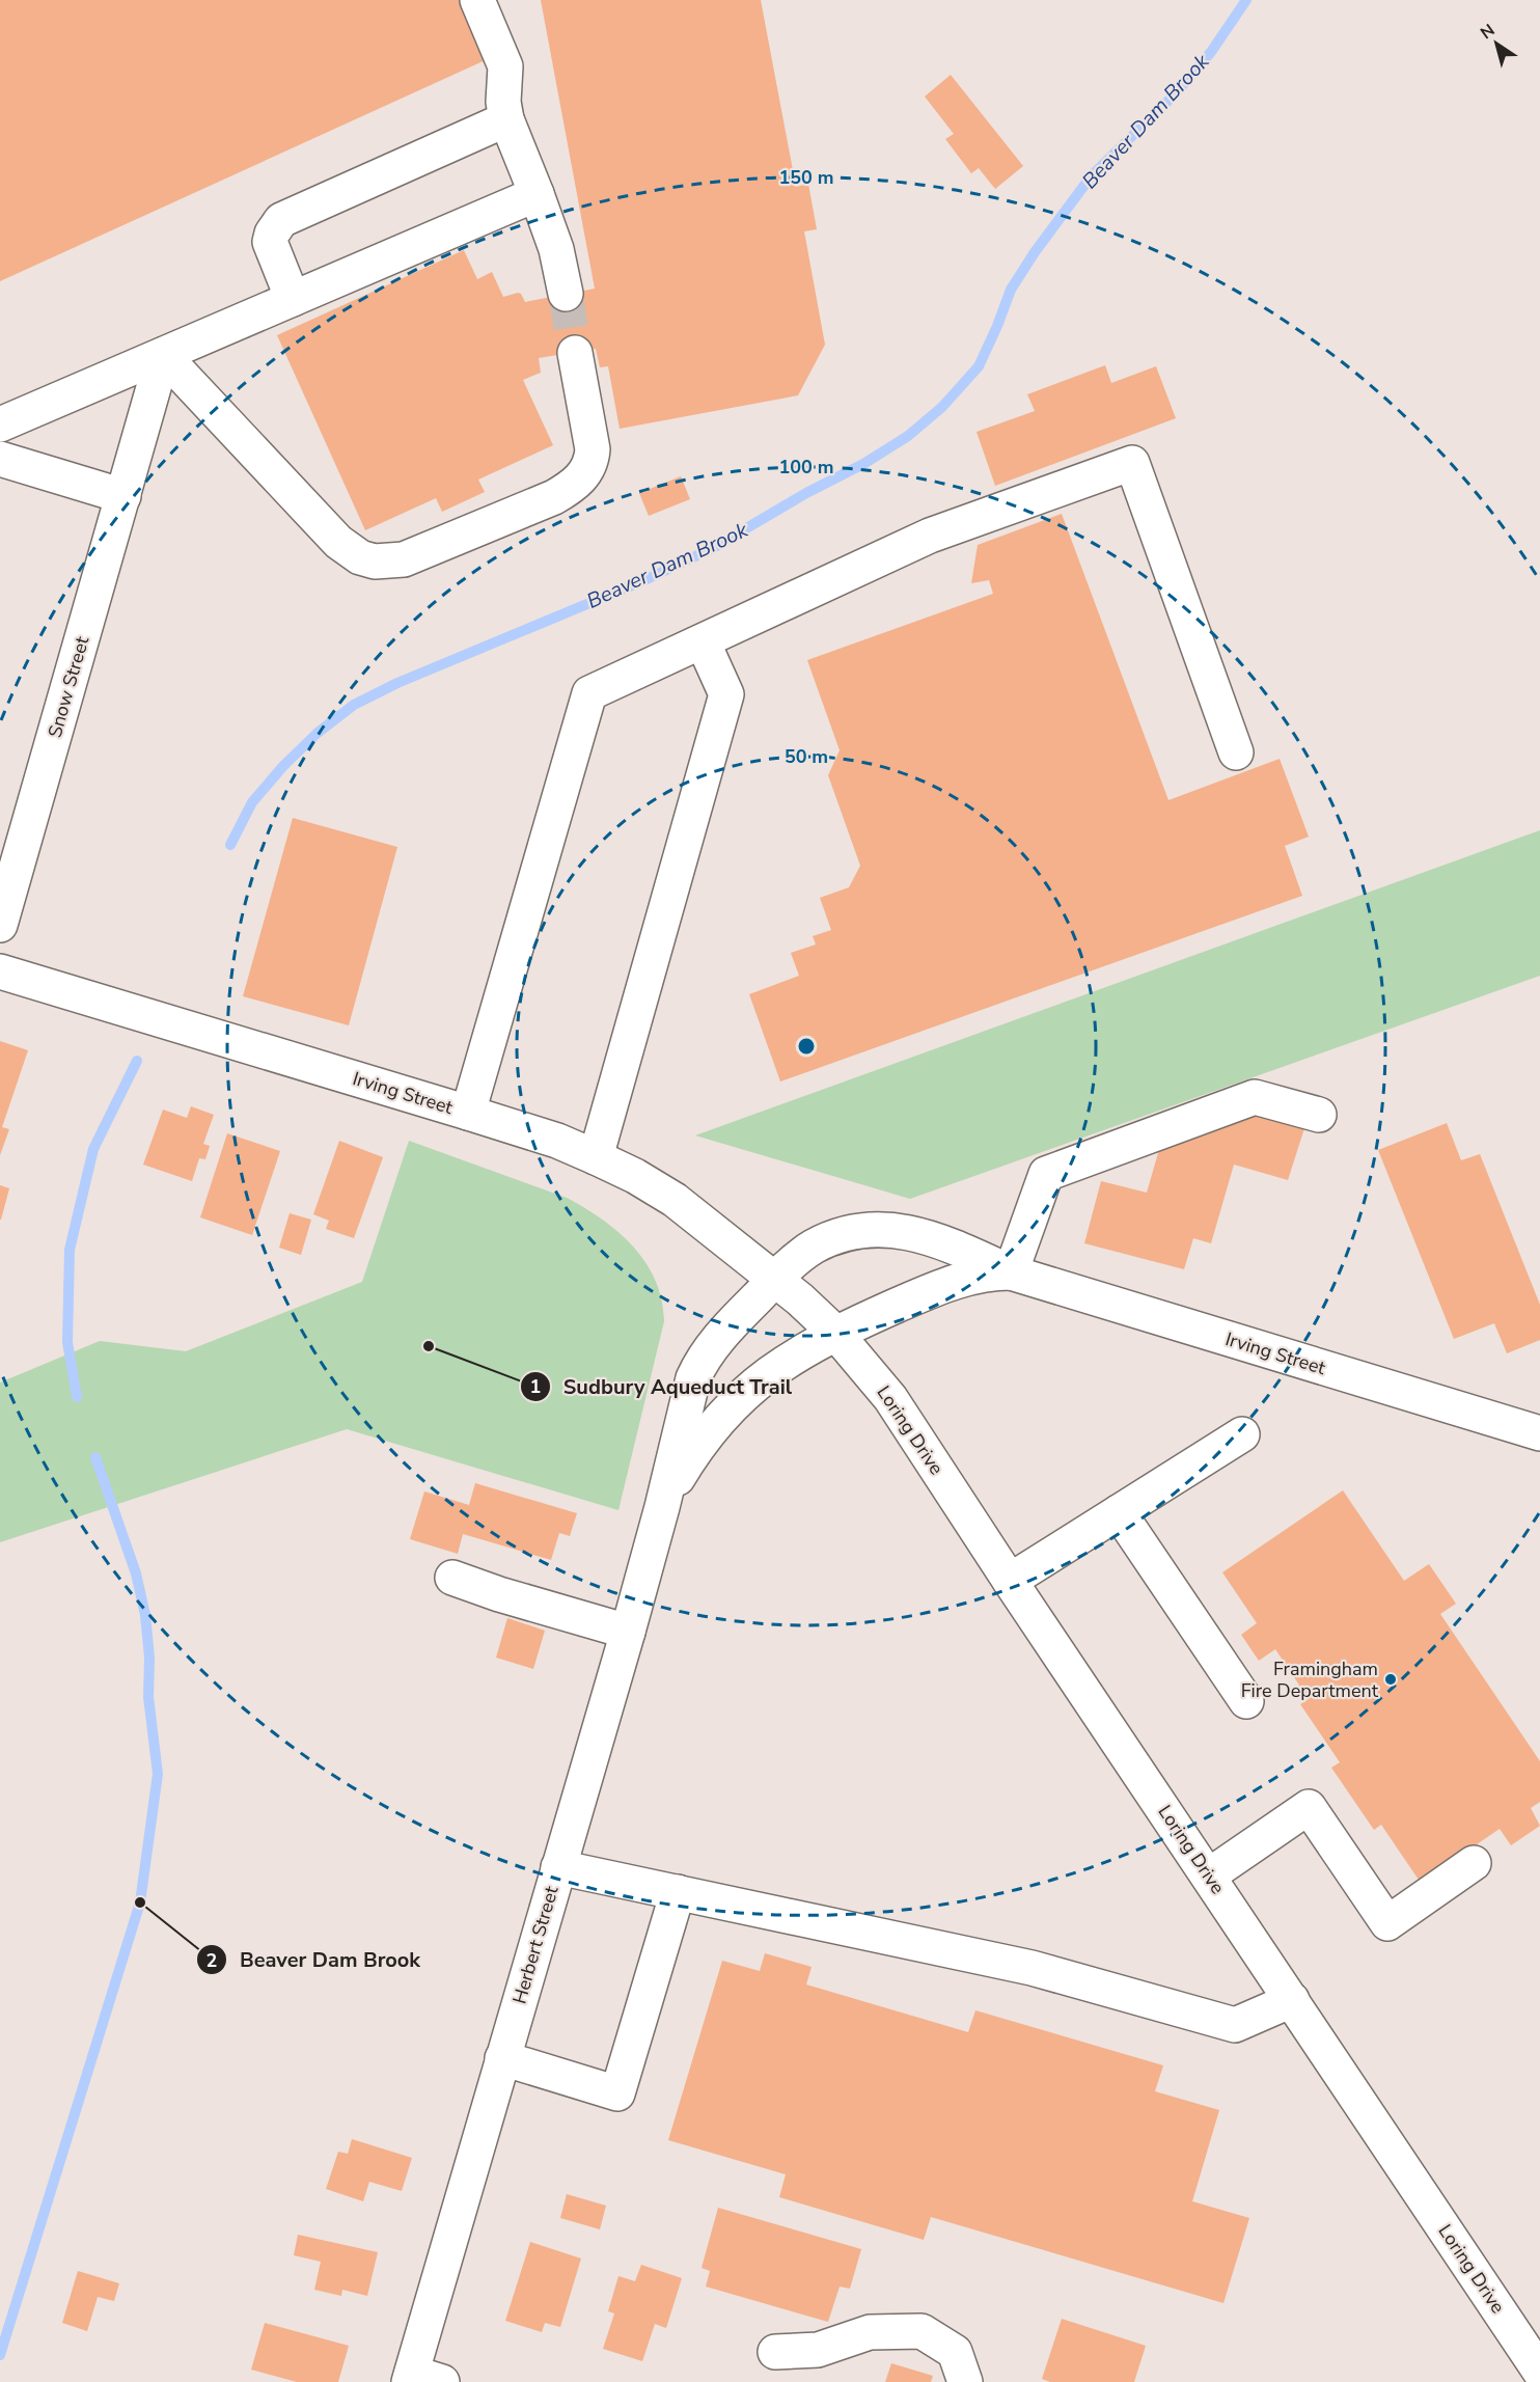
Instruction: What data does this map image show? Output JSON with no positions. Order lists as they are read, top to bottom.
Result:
{
  "streets": {
    "street": [
      "Snow Street",
      "Irving Street",
      "Loring Drive",
      "Herbert Street"
    ]
  },
  "crossings": [
    ["Irving Street", "Loring Drive"],
    ["Irving Street", "Herbert Street"],
    ["Loring Drive", "Herbert Street"]
  ],
  "water": ["Beaver Dam Brook"],
  "places": ["Sudbury Aqueduct Trail", "Framingham Fire Department", "Beaver Dam Brook"],
  "north": "top left",
  "rings": ["150 m", "100 m", "50 m"]
}
